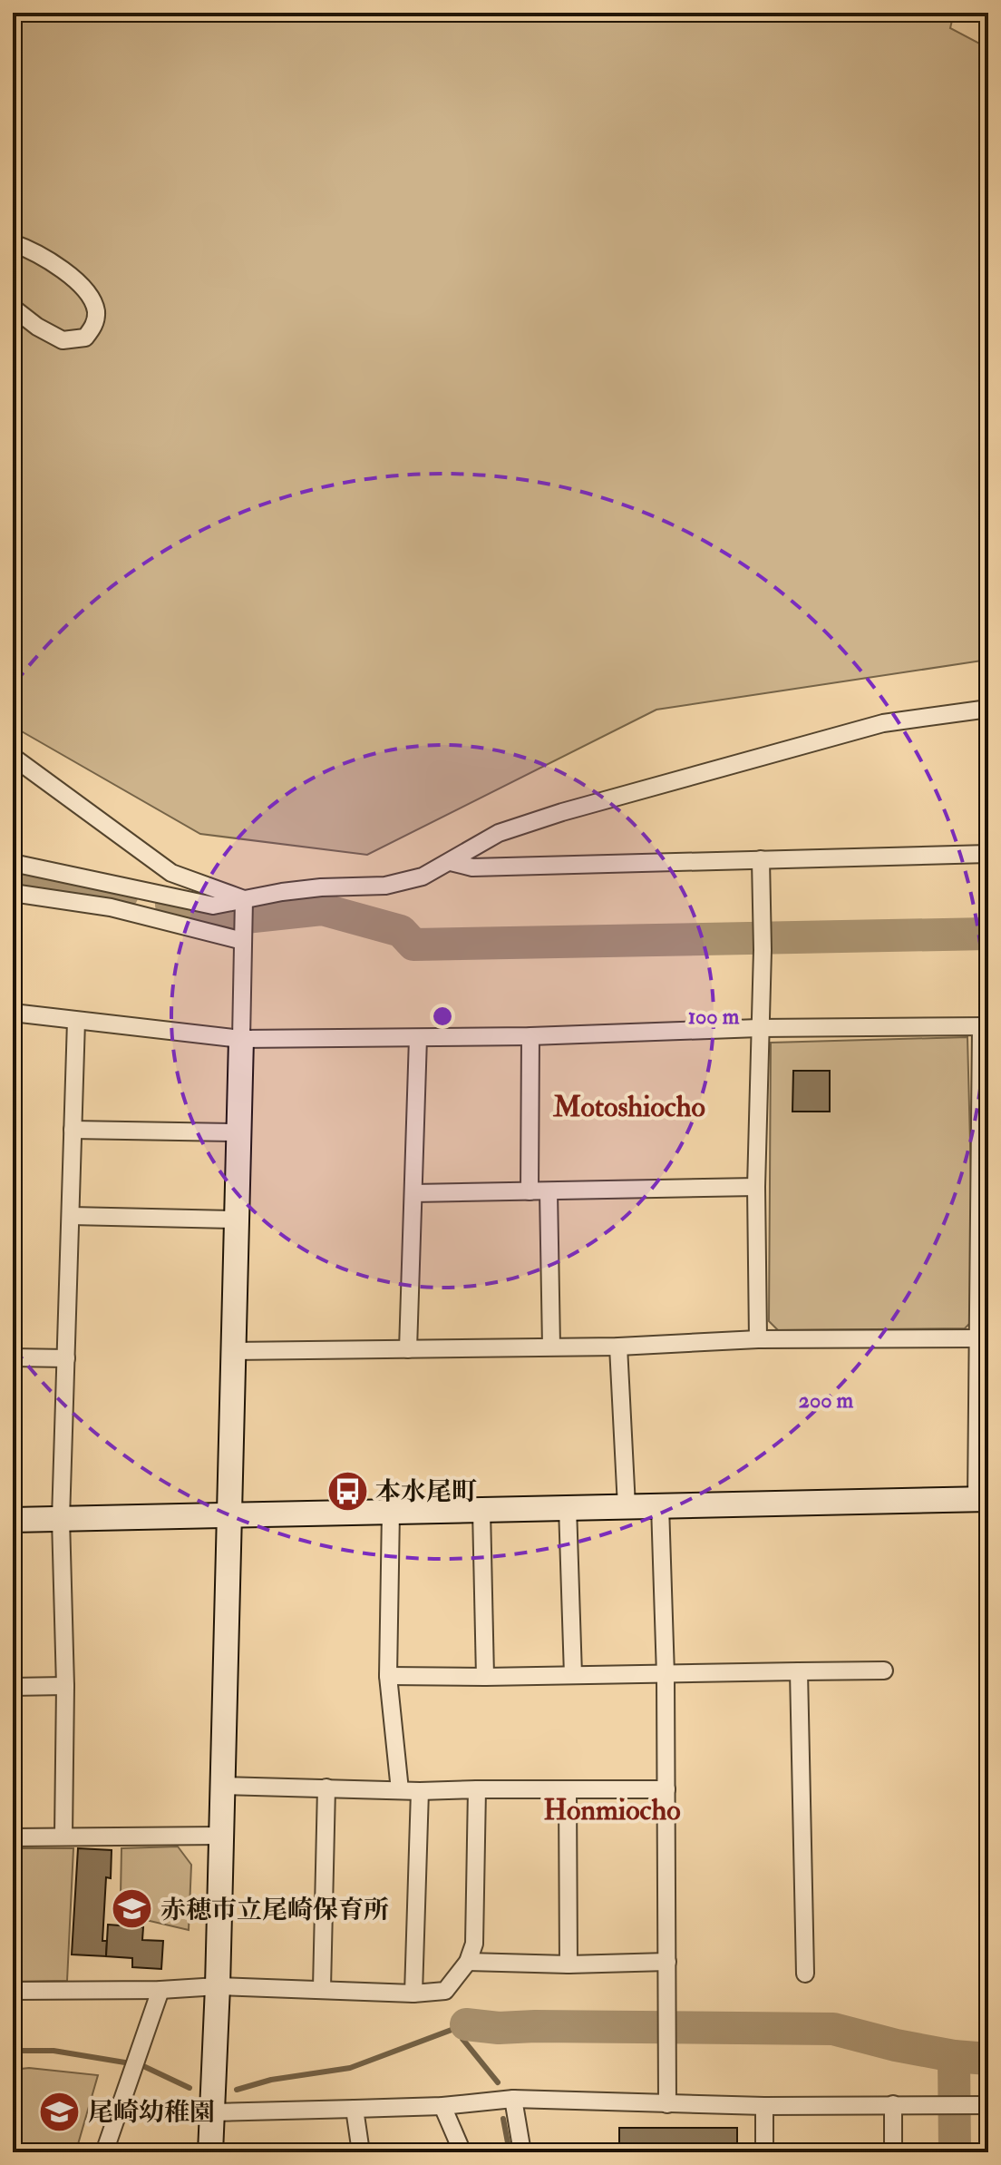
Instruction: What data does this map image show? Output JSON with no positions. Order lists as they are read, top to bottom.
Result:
{
  "districts": ["Motoshiocho", "Honmiocho"],
  "places": {
    "bus stop": ["本水尾町"],
    "school or university": ["赤穂市立尾崎保育所", "尾崎幼稚園"]
  },
  "rings": ["100 m", "200 m"]
}
